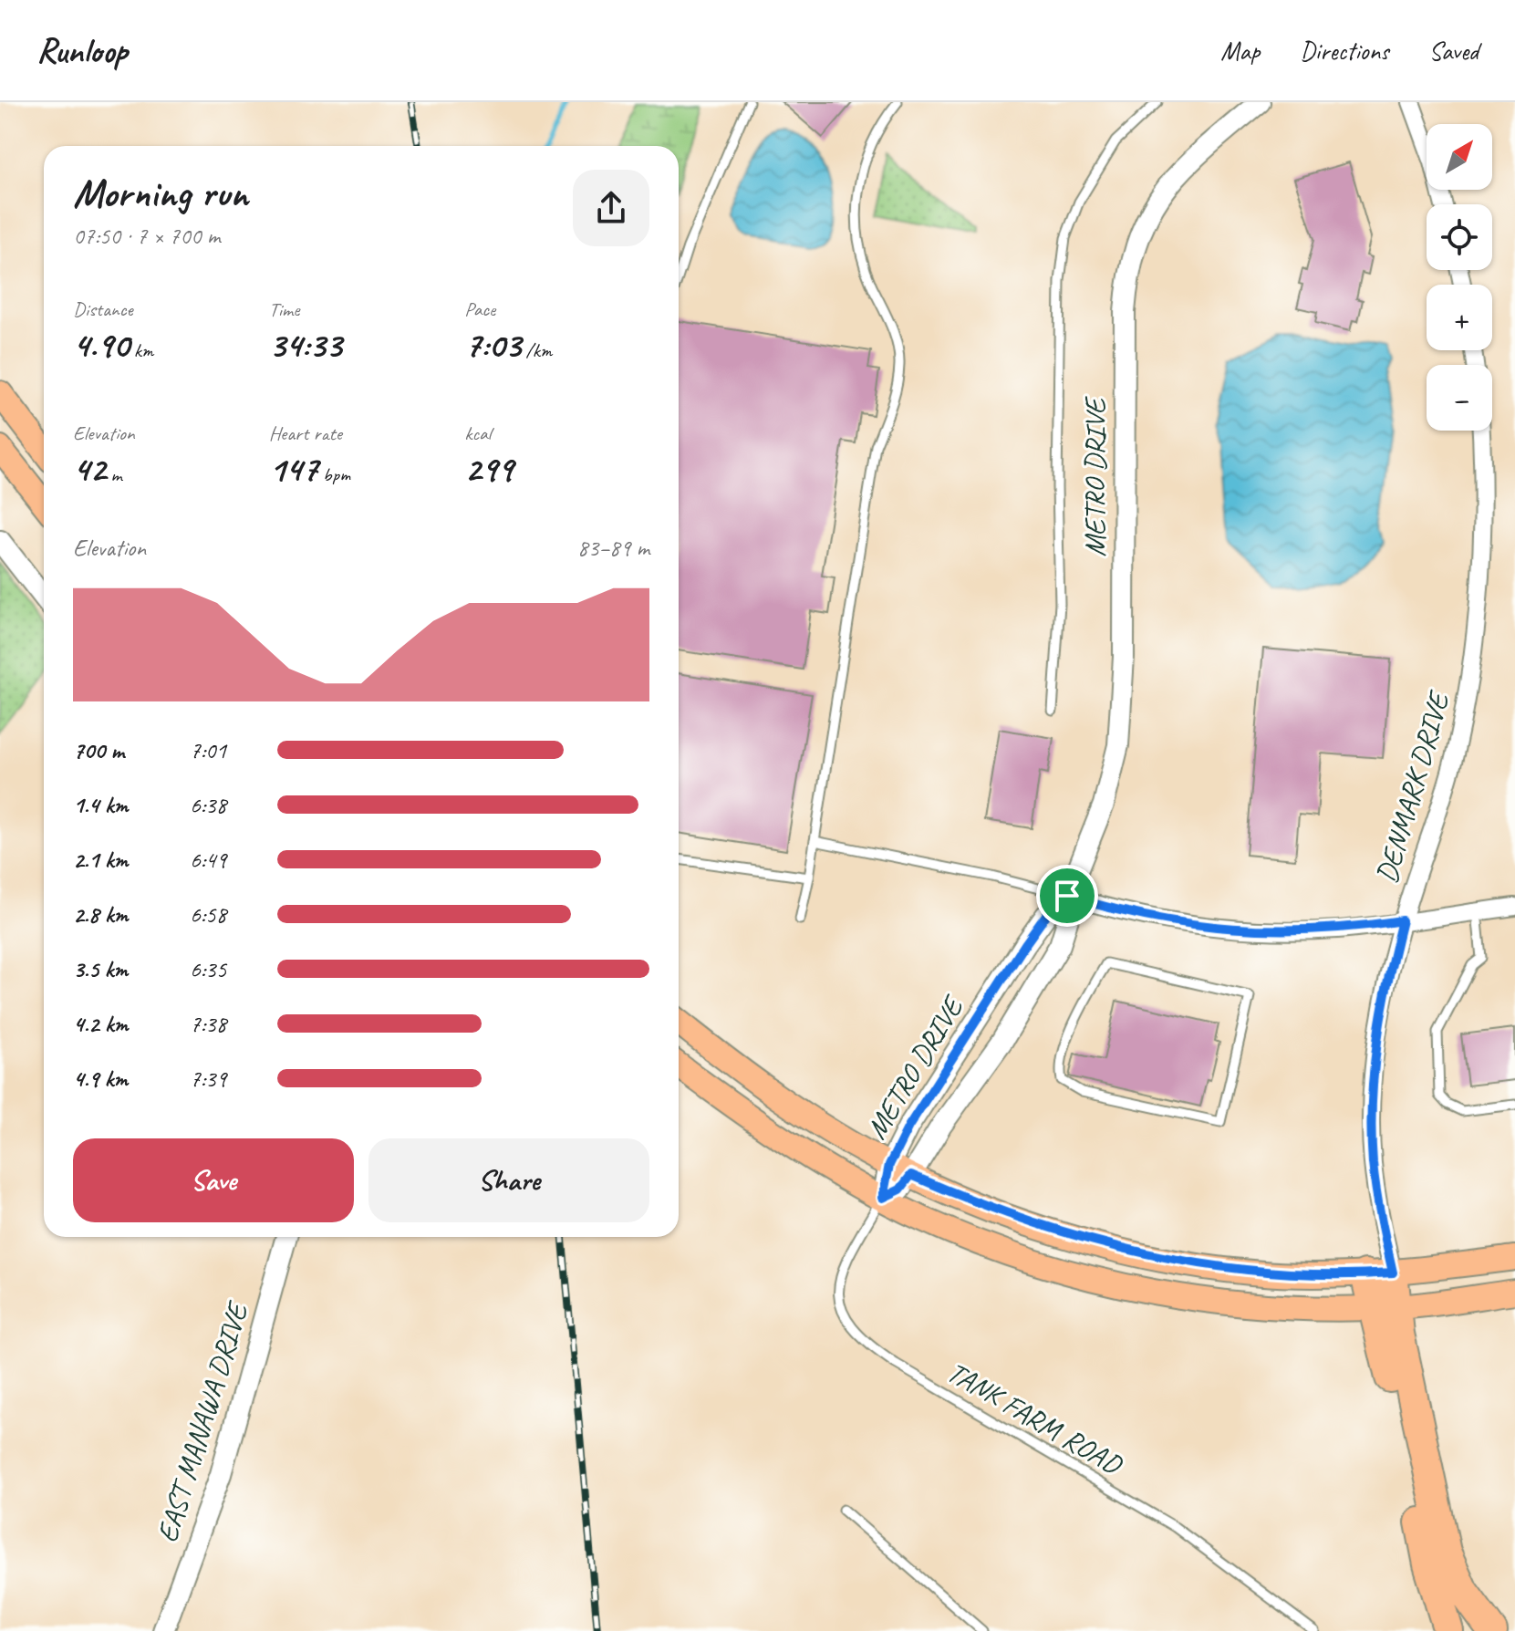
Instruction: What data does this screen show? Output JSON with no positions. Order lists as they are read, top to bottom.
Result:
{
  "streets": {
    "street": ["METRO DRIVE", "DENMARK DRIVE", "EAST MANAWA DRIVE"],
    "lane": ["TANK FARM ROAD"]
  },
  "crossings": [
    ["METRO DRIVE", "TANK FARM ROAD"]
  ],
  "north": "top right",
  "page": {
    "header": "Runloop",
    "nav": ["Map", "Directions", "Saved"],
    "map_buttons": ["+", "−"],
    "heading": ["Morning run", "07:50 · 7 × 700 m"],
    "stats": [
      ["Distance", "4.90 km"],
      ["Time", "34:33"],
      ["Pace", "7:03 /km"],
      ["Elevation", "42 m"],
      ["Heart rate", "147 bpm"],
      ["kcal", "299"]
    ],
    "chart": ["Elevation", "83–89 m"],
    "list": [
      {
        "name": "700 m",
        "note": "7:01"
      },
      {
        "name": "1.4 km",
        "note": "6:38"
      },
      {
        "name": "2.1 km",
        "note": "6:49"
      },
      {
        "name": "2.8 km",
        "note": "6:58"
      },
      {
        "name": "3.5 km",
        "note": "6:35"
      },
      {
        "name": "4.2 km",
        "note": "7:38"
      },
      {
        "name": "4.9 km",
        "note": "7:39"
      }
    ],
    "buttons": ["Save", "Share"]
  }
}
